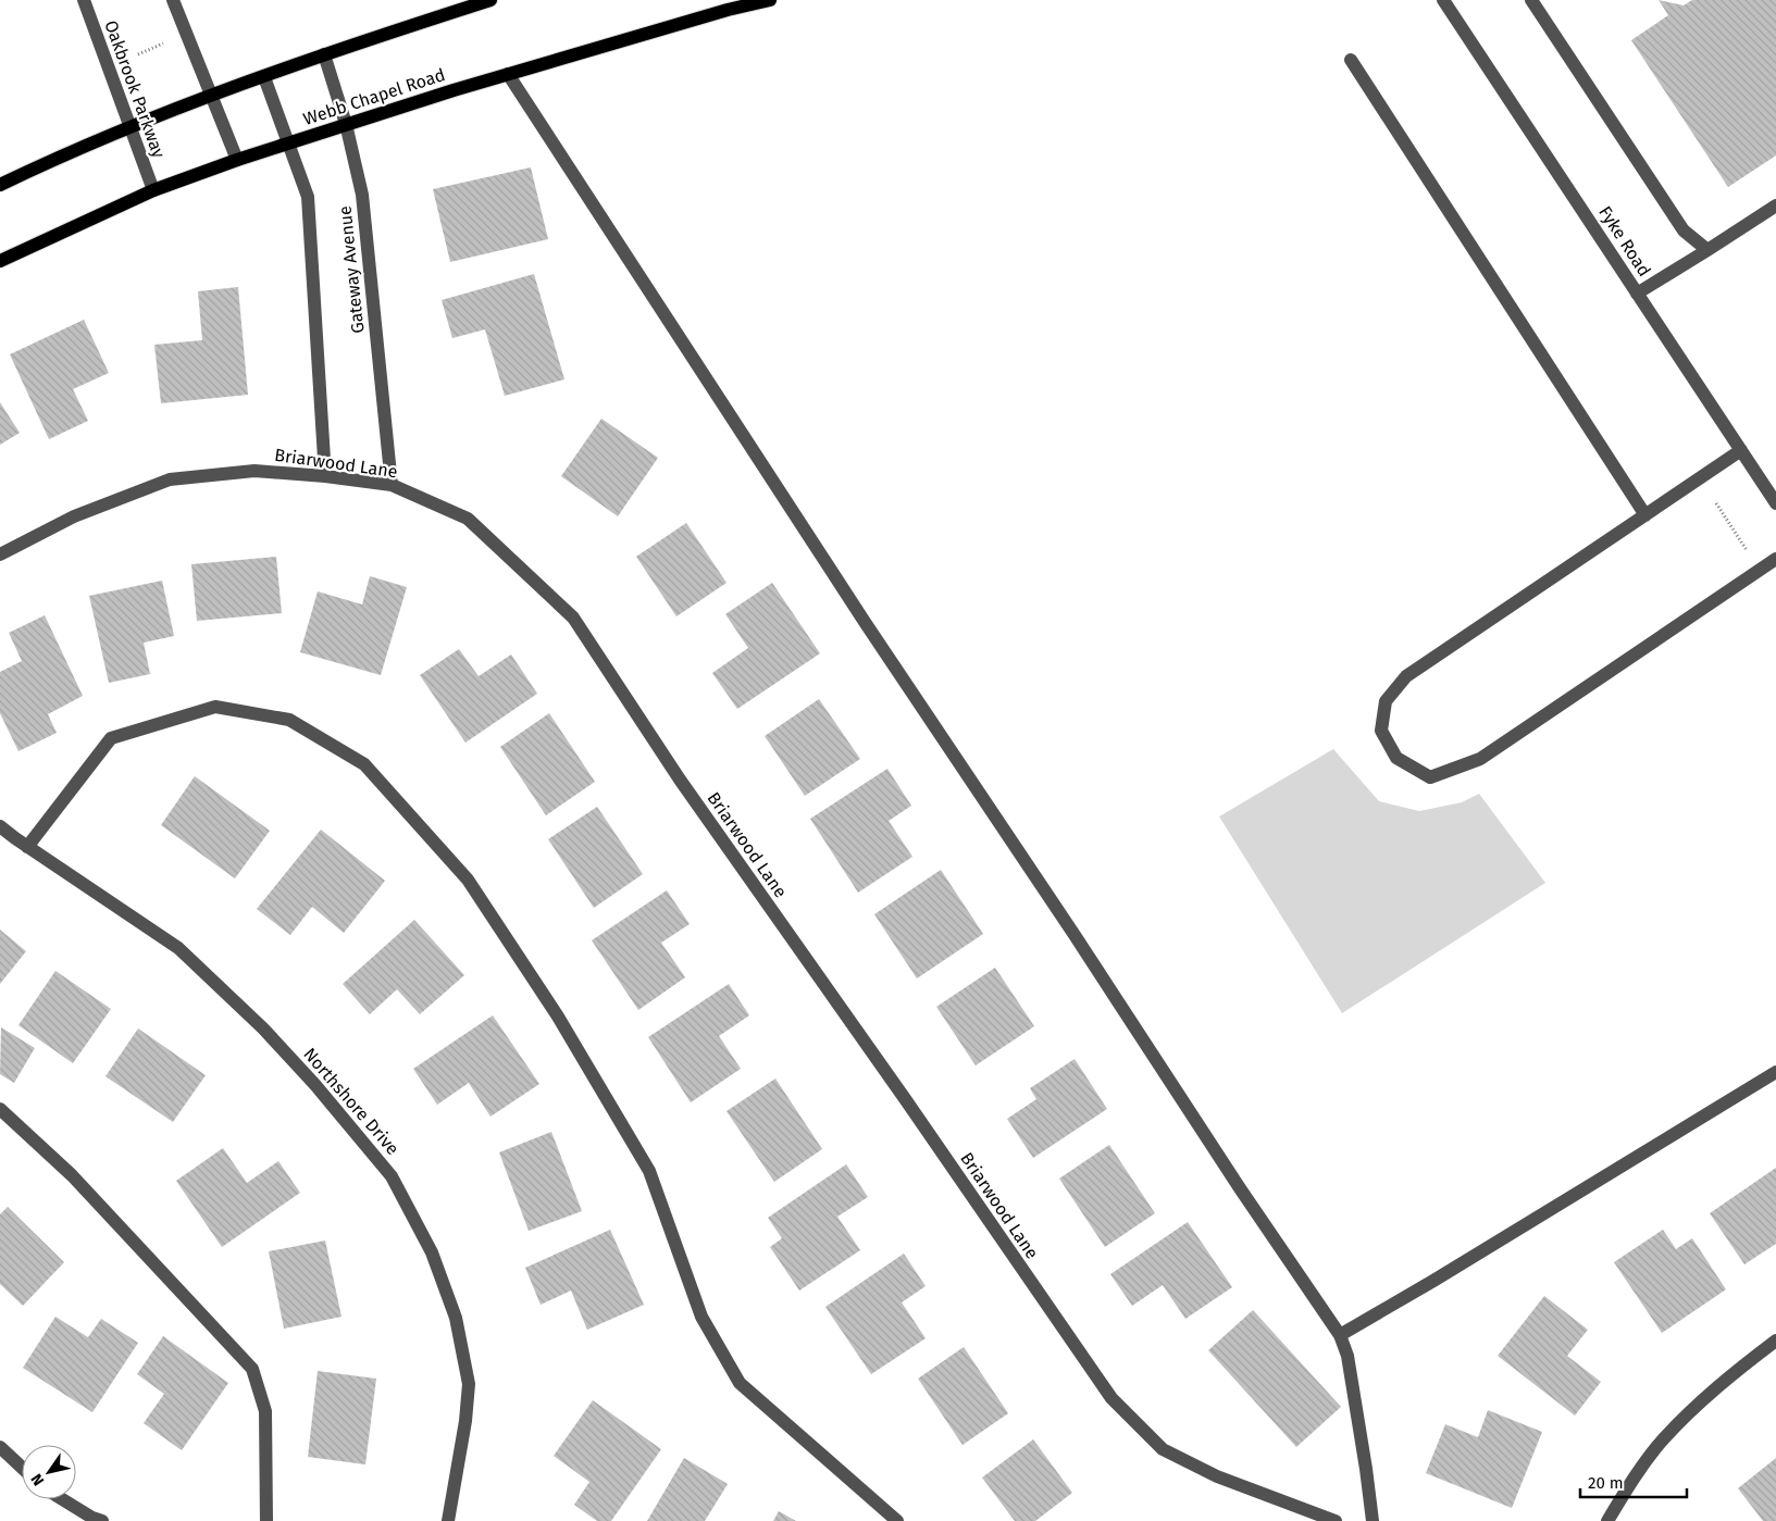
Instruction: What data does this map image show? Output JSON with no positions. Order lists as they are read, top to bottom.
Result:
{
  "streets": {
    "main road": ["Webb Chapel Road"],
    "street": [
      "Oakbrook Parkway",
      "Fyke Road",
      "Gateway Avenue",
      "Briarwood Lane",
      "Northshore Drive"
    ]
  },
  "crossings": [
    ["Oakbrook Parkway", "Webb Chapel Road"],
    ["Webb Chapel Road", "Gateway Avenue"],
    ["Gateway Avenue", "Briarwood Lane"]
  ],
  "scale_bar": "20 m",
  "north": "bottom left"
}
